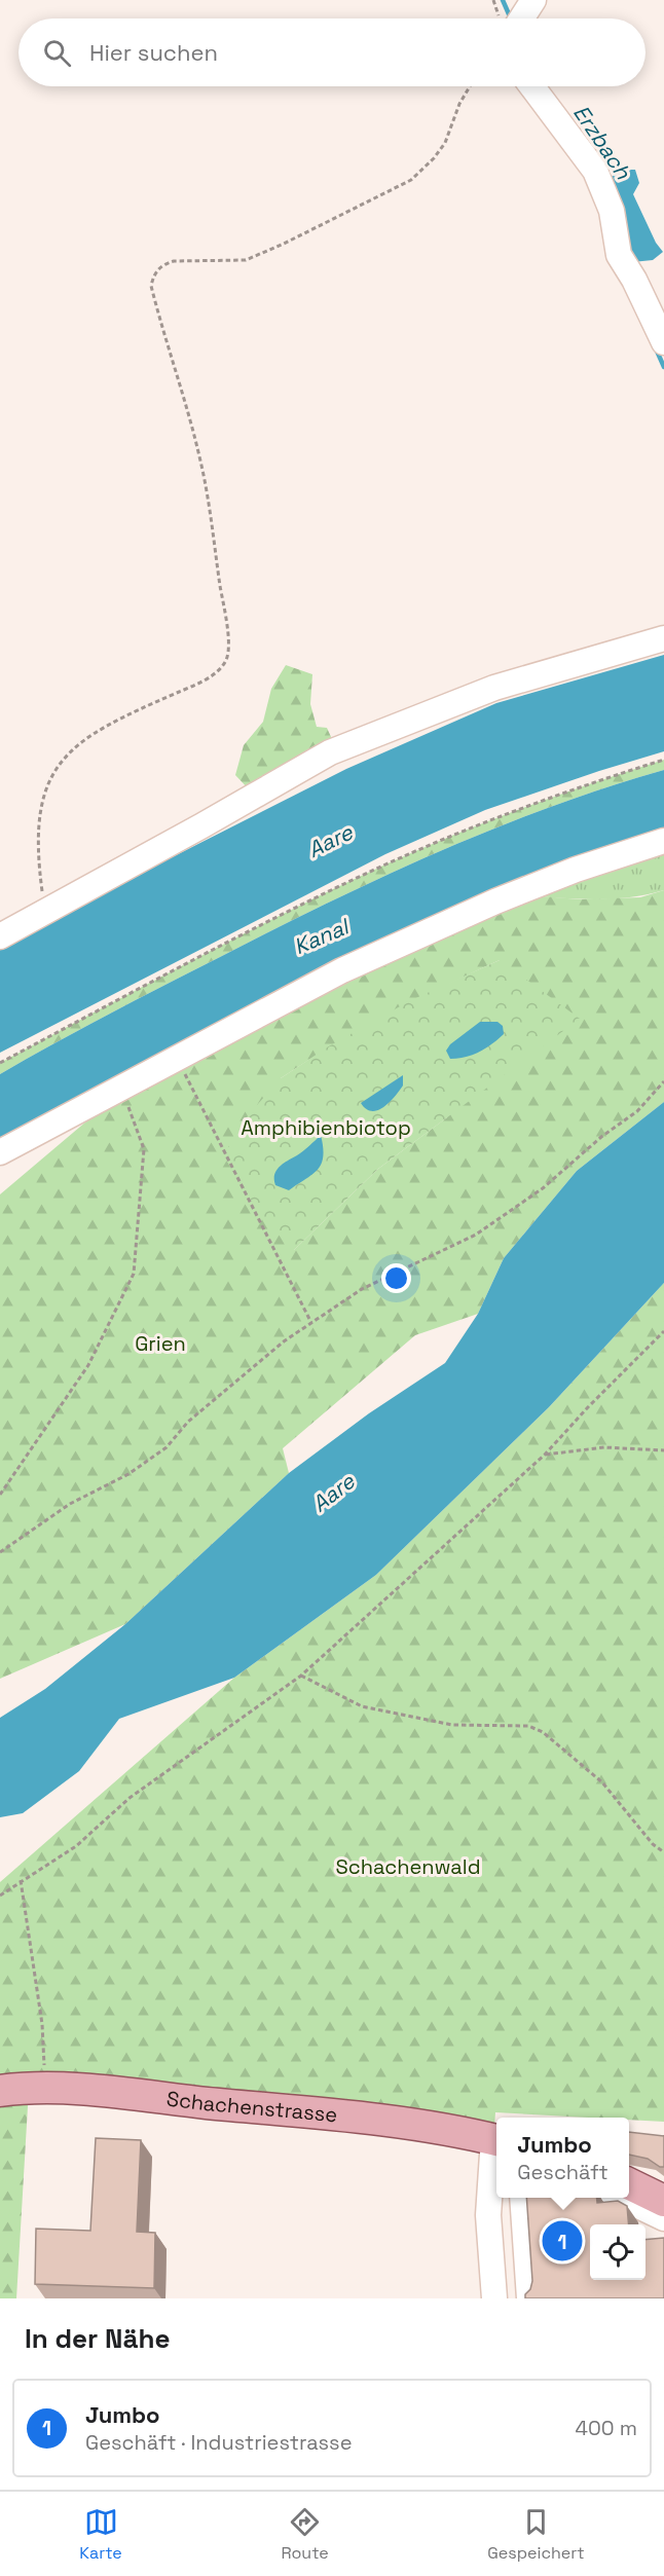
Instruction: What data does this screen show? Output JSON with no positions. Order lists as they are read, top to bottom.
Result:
{
  "streets": {
    "main road": ["Schachenstrasse"]
  },
  "water": ["Erzbach", "Aare", "Kanal"],
  "parks": ["Amphibienbiotop", "Grien", "Schachenwald"],
  "page": {
    "search": "Hier suchen",
    "popup": ["Jumbo", "Geschäft"],
    "pins": "1",
    "heading": "In der Nähe",
    "list": [
      {
        "mark": "1",
        "name": "Jumbo",
        "note": "Geschäft · Industriestrasse",
        "value": "400 m"
      }
    ],
    "nav": ["Karte", "Route", "Gespeichert"]
  }
}
